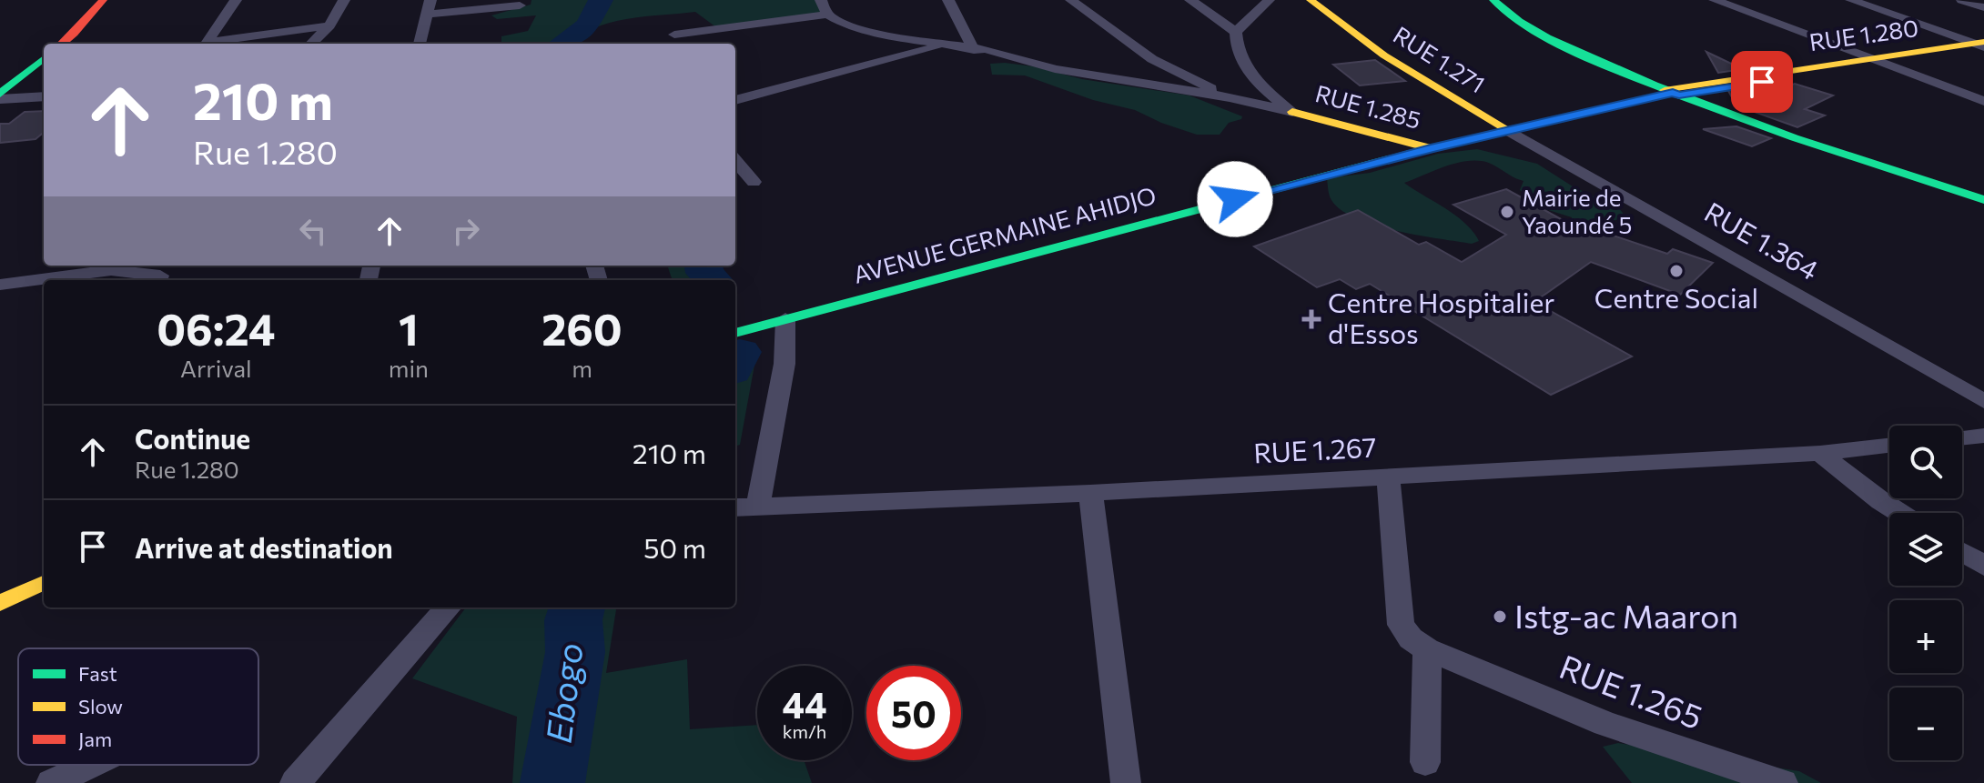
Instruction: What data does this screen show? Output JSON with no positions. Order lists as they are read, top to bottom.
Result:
{
  "streets": {
    "main road": [
      "RUE 1.280",
      "RUE 1.271",
      "RUE 1.285",
      "AVENUE GERMAINE AHIDJO"
    ],
    "street": ["RUE 1.364", "RUE 1.267", "RUE 1.265"]
  },
  "crossings": [
    ["RUE 1.280", "AVENUE GERMAINE AHIDJO"],
    ["RUE 1.271", "AVENUE GERMAINE AHIDJO"],
    ["RUE 1.271", "RUE 1.364"],
    ["RUE 1.285", "AVENUE GERMAINE AHIDJO"],
    ["AVENUE GERMAINE AHIDJO", "RUE 1.364"],
    ["RUE 1.267", "RUE 1.265"]
  ],
  "water": ["Ebogo"],
  "places": {
    "other": ["Mairie de Yaoundé 5", "Centre Social", "Istg-ac Maaron"],
    "health": ["Centre Hospitalier d'Essos"]
  },
  "legend": ["Fast", "Slow", "Jam"],
  "page": {
    "turn": ["210 m", "Rue 1.280"],
    "eta": [
      "06:24",
      "Arrival",
      "1",
      "min",
      "260",
      "m"
    ],
    "list": [
      {
        "name": "Continue",
        "note": "Rue 1.280",
        "value": "210 m"
      },
      {
        "name": "Arrive at destination",
        "value": "50 m"
      }
    ],
    "map_buttons": ["+", "−"],
    "speed": "44 km/h",
    "limit": "50"
  }
}
